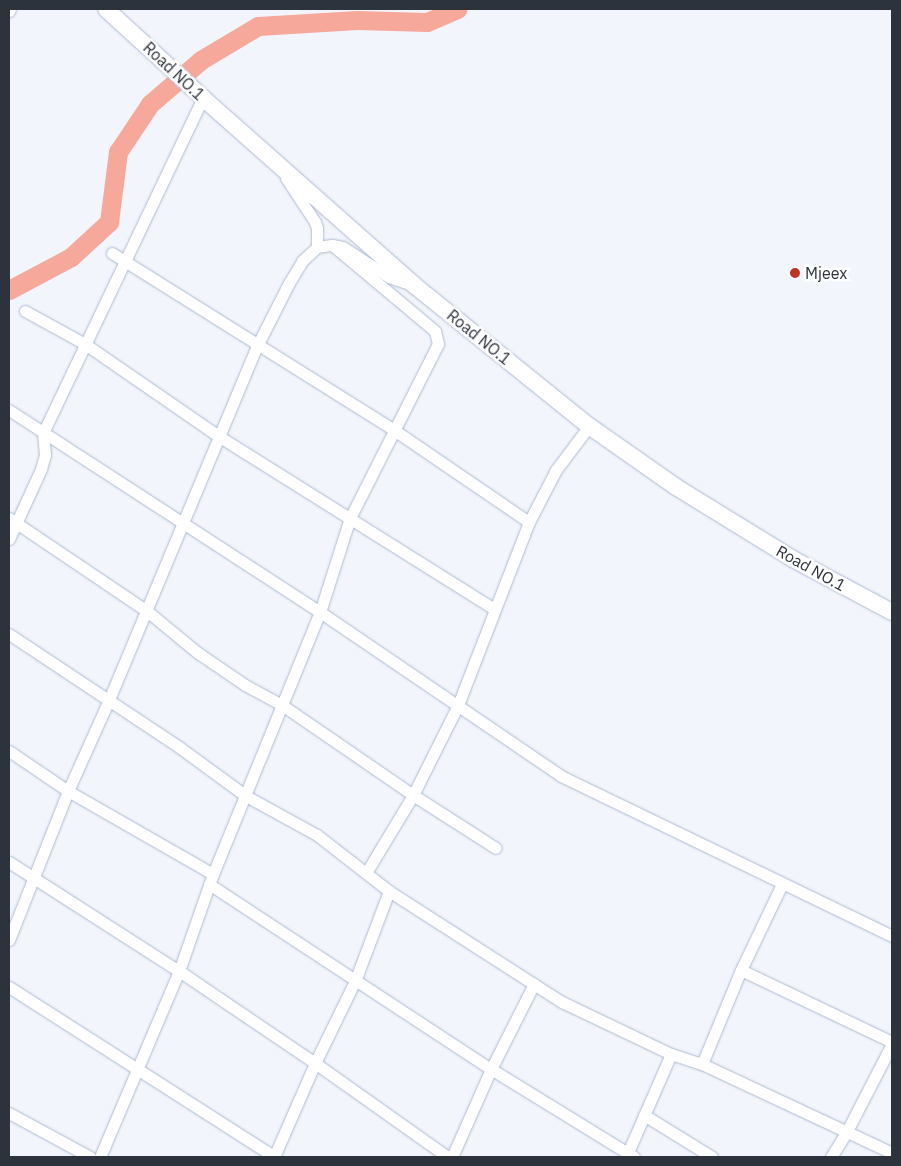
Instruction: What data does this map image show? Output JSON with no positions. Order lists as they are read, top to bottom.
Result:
{
  "streets": {
    "highway": ["Road NO.1"]
  },
  "places": ["Mjeex"]
}
